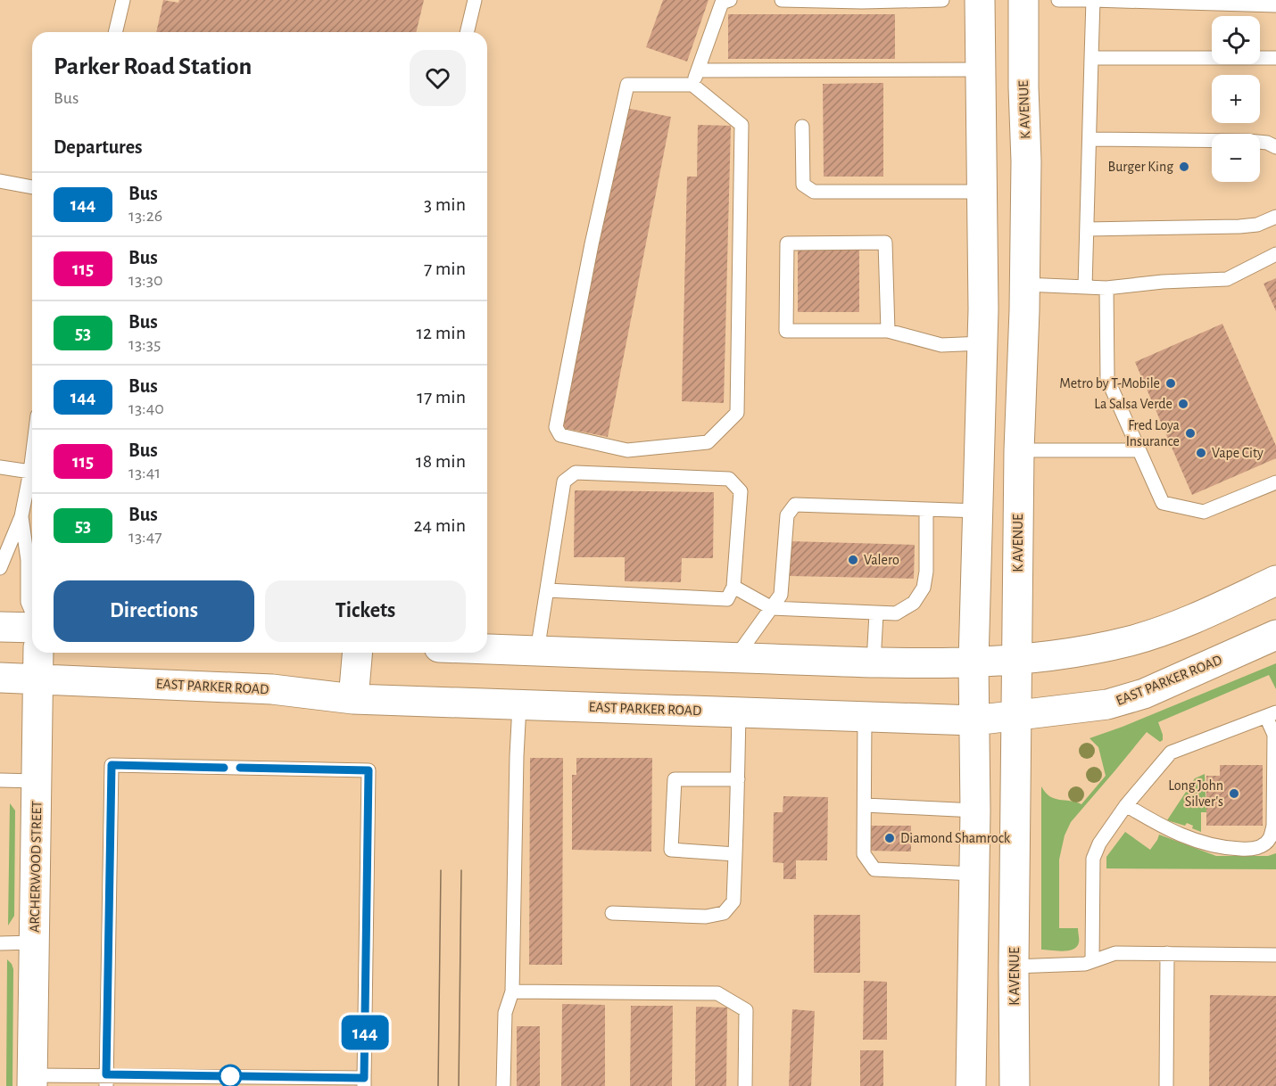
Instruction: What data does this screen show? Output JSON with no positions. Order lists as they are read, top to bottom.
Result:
{
  "streets": {
    "main road": ["K AVENUE", "EAST PARKER ROAD", "ARCHERWOOD STREET"]
  },
  "crossings": [
    ["K AVENUE", "EAST PARKER ROAD"],
    ["EAST PARKER ROAD", "ARCHERWOOD STREET"]
  ],
  "places": [
    "Burger King",
    "Metro by T-Mobile",
    "La Salsa Verde",
    "Fred Loya Insurance",
    "Vape City",
    "Valero",
    "Long John Silver's",
    "Diamond Shamrock"
  ],
  "lines": ["bus line 144"],
  "page": {
    "on_map": "144",
    "map_buttons": ["+", "−"],
    "heading": [
      ["Parker Road Station", "Bus"],
      "Departures"
    ],
    "list": [
      {
        "mark": "144",
        "name": "Bus",
        "note": "13:26",
        "value": "3 min"
      },
      {
        "mark": "115",
        "name": "Bus",
        "note": "13:30",
        "value": "7 min"
      },
      {
        "mark": "53",
        "name": "Bus",
        "note": "13:35",
        "value": "12 min"
      },
      {
        "mark": "144",
        "name": "Bus",
        "note": "13:40",
        "value": "17 min"
      },
      {
        "mark": "115",
        "name": "Bus",
        "note": "13:41",
        "value": "18 min"
      },
      {
        "mark": "53",
        "name": "Bus",
        "note": "13:47",
        "value": "24 min"
      }
    ],
    "buttons": ["Directions", "Tickets"]
  }
}
